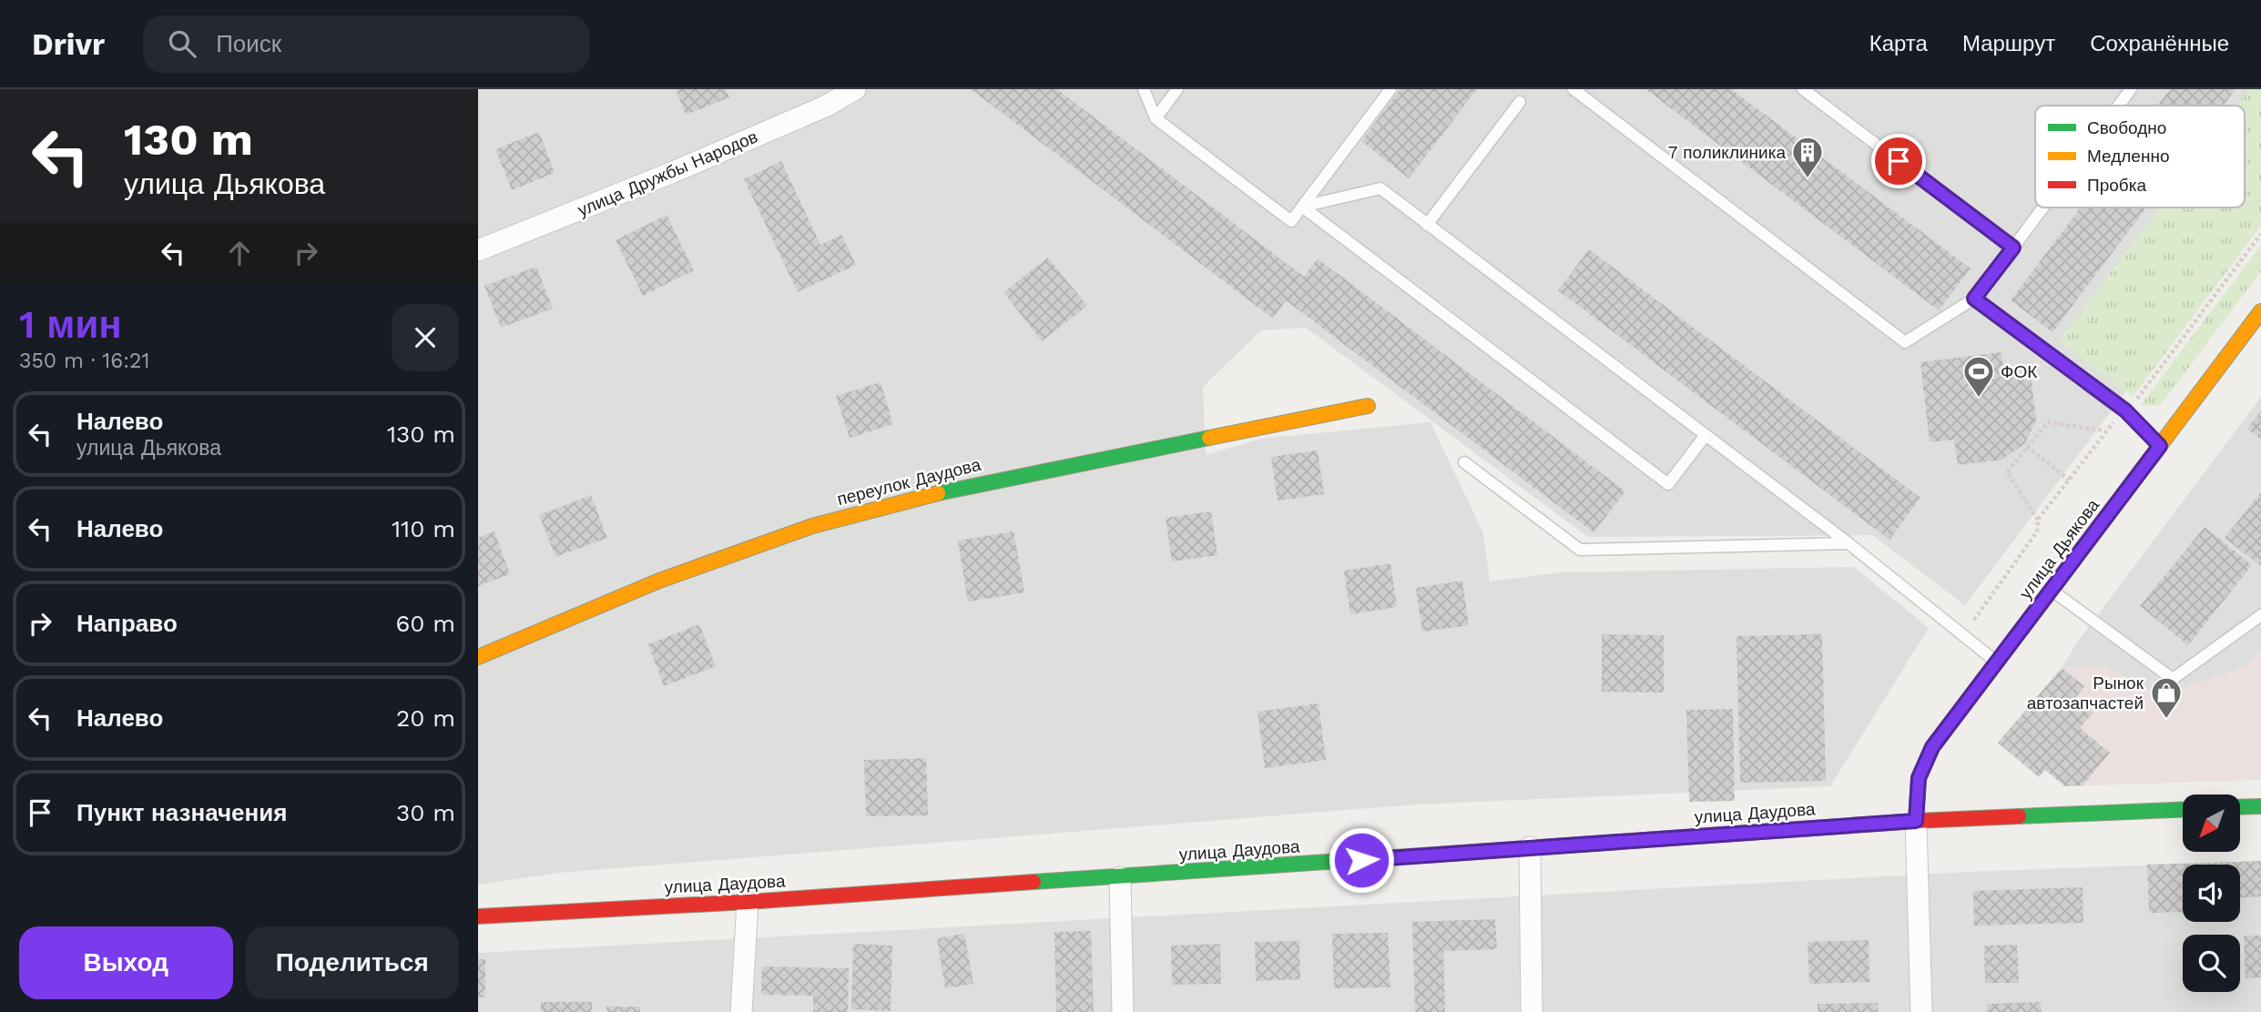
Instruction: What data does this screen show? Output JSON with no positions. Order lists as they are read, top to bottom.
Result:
{
  "streets": {
    "street": [
      "улица Дружбы Народов",
      "переулок Даудова",
      "улица Дьякова",
      "улица Даудова"
    ]
  },
  "crossings": [
    ["улица Дьякова", "улица Даудова"]
  ],
  "places": {
    "building": ["7 поликлиника"],
    "sports": ["ФОК"],
    "shop": ["Рынок автозапчастей"]
  },
  "legend": ["Свободно", "Медленно", "Пробка"],
  "north": "bottom left",
  "page": {
    "header": "Drivr",
    "search": "Поиск",
    "nav": ["Карта", "Маршрут", "Сохранённые"],
    "turn": ["130 m", "улица Дьякова"],
    "heading": ["1 мин", "350 m · 16:21"],
    "list": [
      {
        "name": "Налево",
        "note": "улица Дьякова",
        "value": "130 m"
      },
      {
        "name": "Налево",
        "value": "110 m"
      },
      {
        "name": "Направо",
        "value": "60 m"
      },
      {
        "name": "Налево",
        "value": "20 m"
      },
      {
        "name": "Пункт назначения",
        "value": "30 m"
      }
    ],
    "buttons": ["Выход", "Поделиться"]
  }
}
